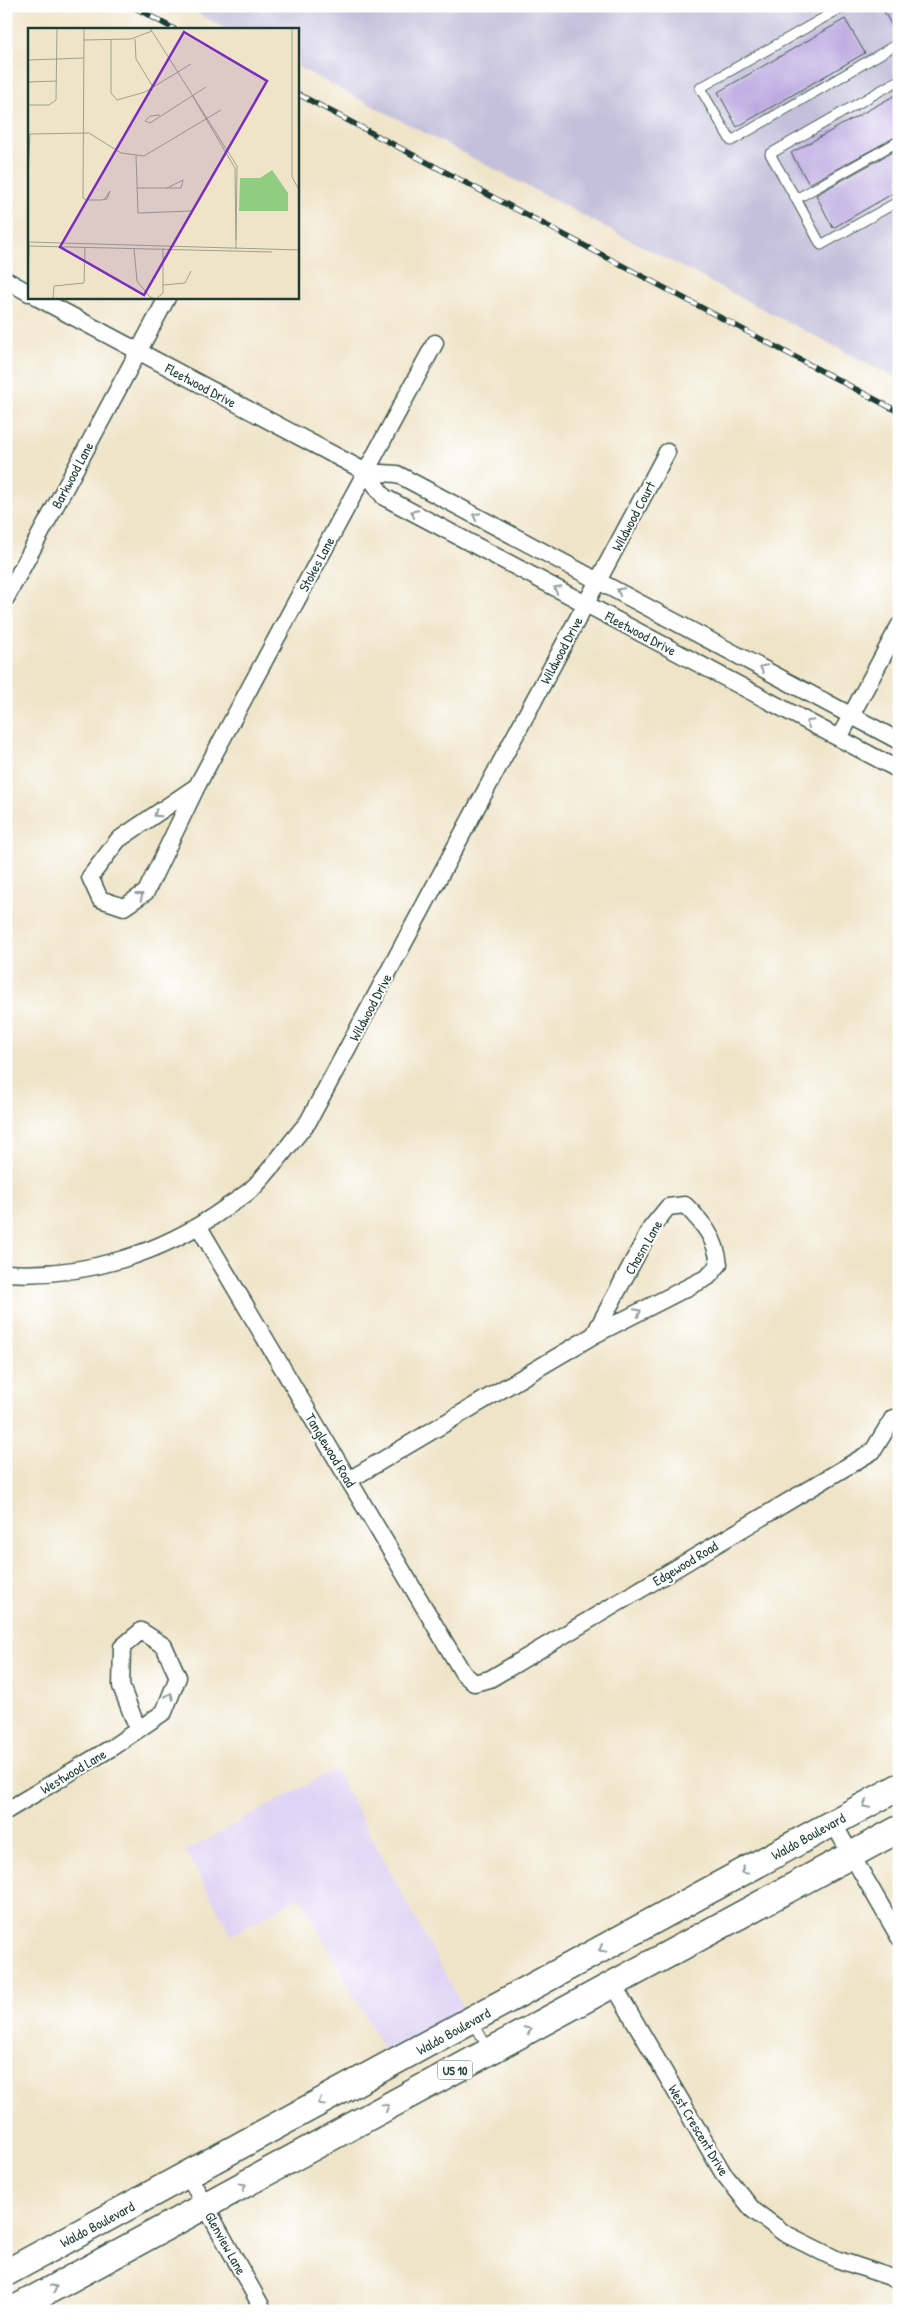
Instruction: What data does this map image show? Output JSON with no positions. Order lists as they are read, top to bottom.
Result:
{
  "streets": {
    "main road": ["Waldo Boulevard", "US 10"],
    "street": [
      "Fleetwood Drive",
      "Barkwood Lane",
      "Wildwood Court",
      "Stokes Lane",
      "Wildwood Drive",
      "Chasm Lane",
      "Tanglewood Road",
      "Edgewood Road",
      "Westwood Lane",
      "West Crescent Drive",
      "Glenview Lane"
    ]
  },
  "crossings": [
    ["Fleetwood Drive", "Barkwood Lane"],
    ["Fleetwood Drive", "Wildwood Court"],
    ["Fleetwood Drive", "Stokes Lane"],
    ["Fleetwood Drive", "Wildwood Drive"],
    ["Wildwood Court", "Wildwood Drive"],
    ["Wildwood Drive", "Tanglewood Road"],
    ["Chasm Lane", "Tanglewood Road"],
    ["Tanglewood Road", "Edgewood Road"],
    ["Waldo Boulevard", "Glenview Lane"],
    ["US 10", "West Crescent Drive"],
    ["US 10", "Glenview Lane"]
  ],
  "one_way": ["Fleetwood Drive"]
}
